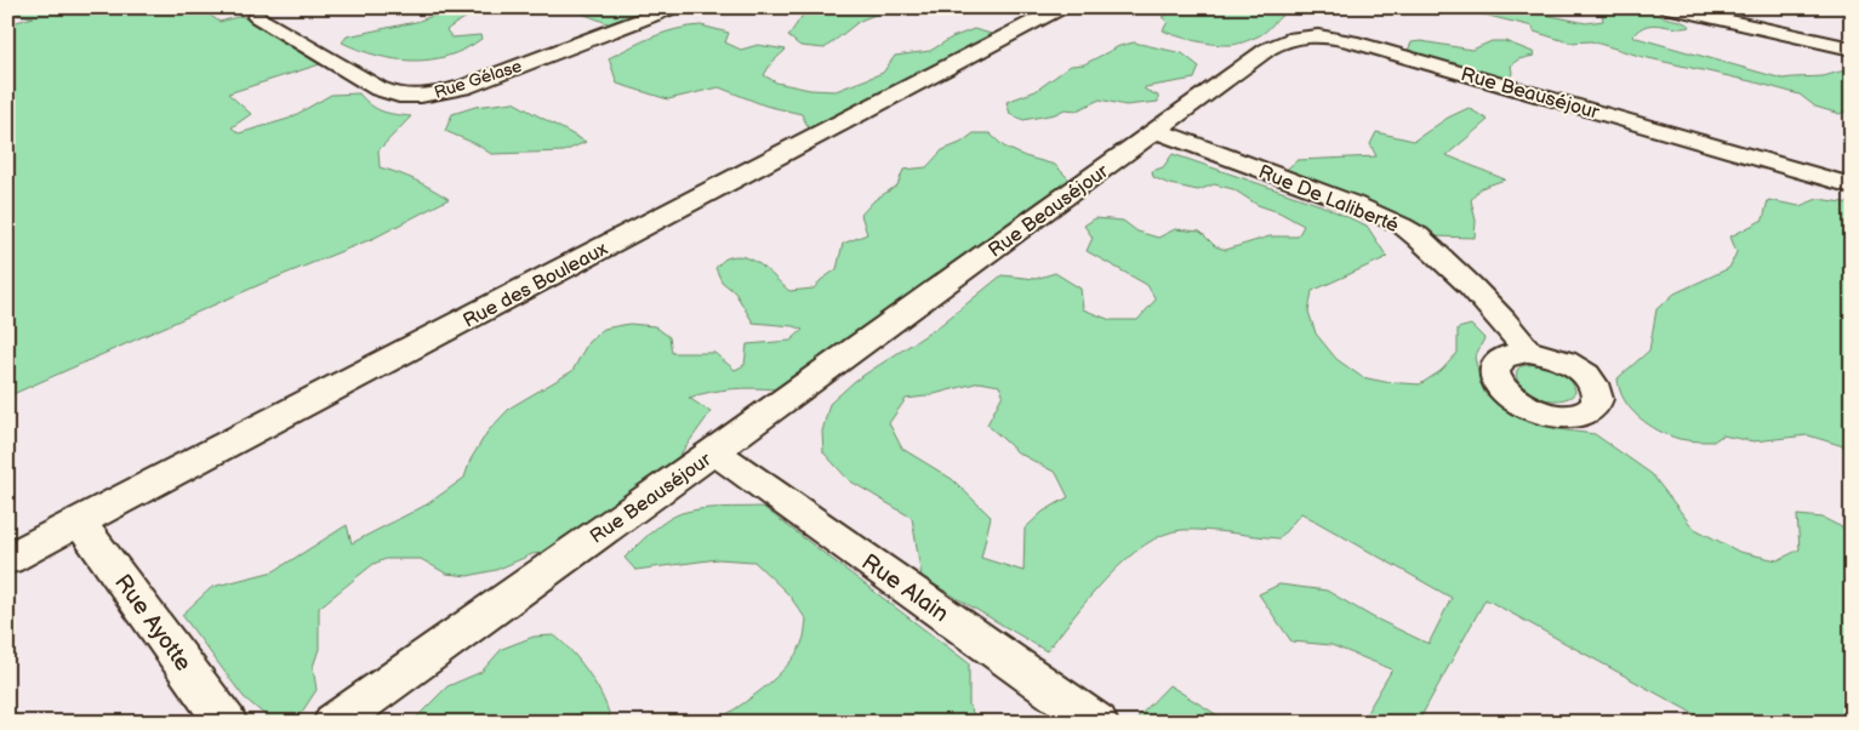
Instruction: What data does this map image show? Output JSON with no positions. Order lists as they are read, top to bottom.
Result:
{
  "streets": {
    "street": [
      "Rue Gélase",
      "Rue Beauséjour",
      "Rue De Laliberté",
      "Rue des Bouleaux",
      "Rue Alain",
      "Rue Ayotte"
    ]
  },
  "crossings": [
    ["Rue Beauséjour", "Rue De Laliberté"],
    ["Rue Beauséjour", "Rue Alain"],
    ["Rue des Bouleaux", "Rue Ayotte"]
  ]
}
